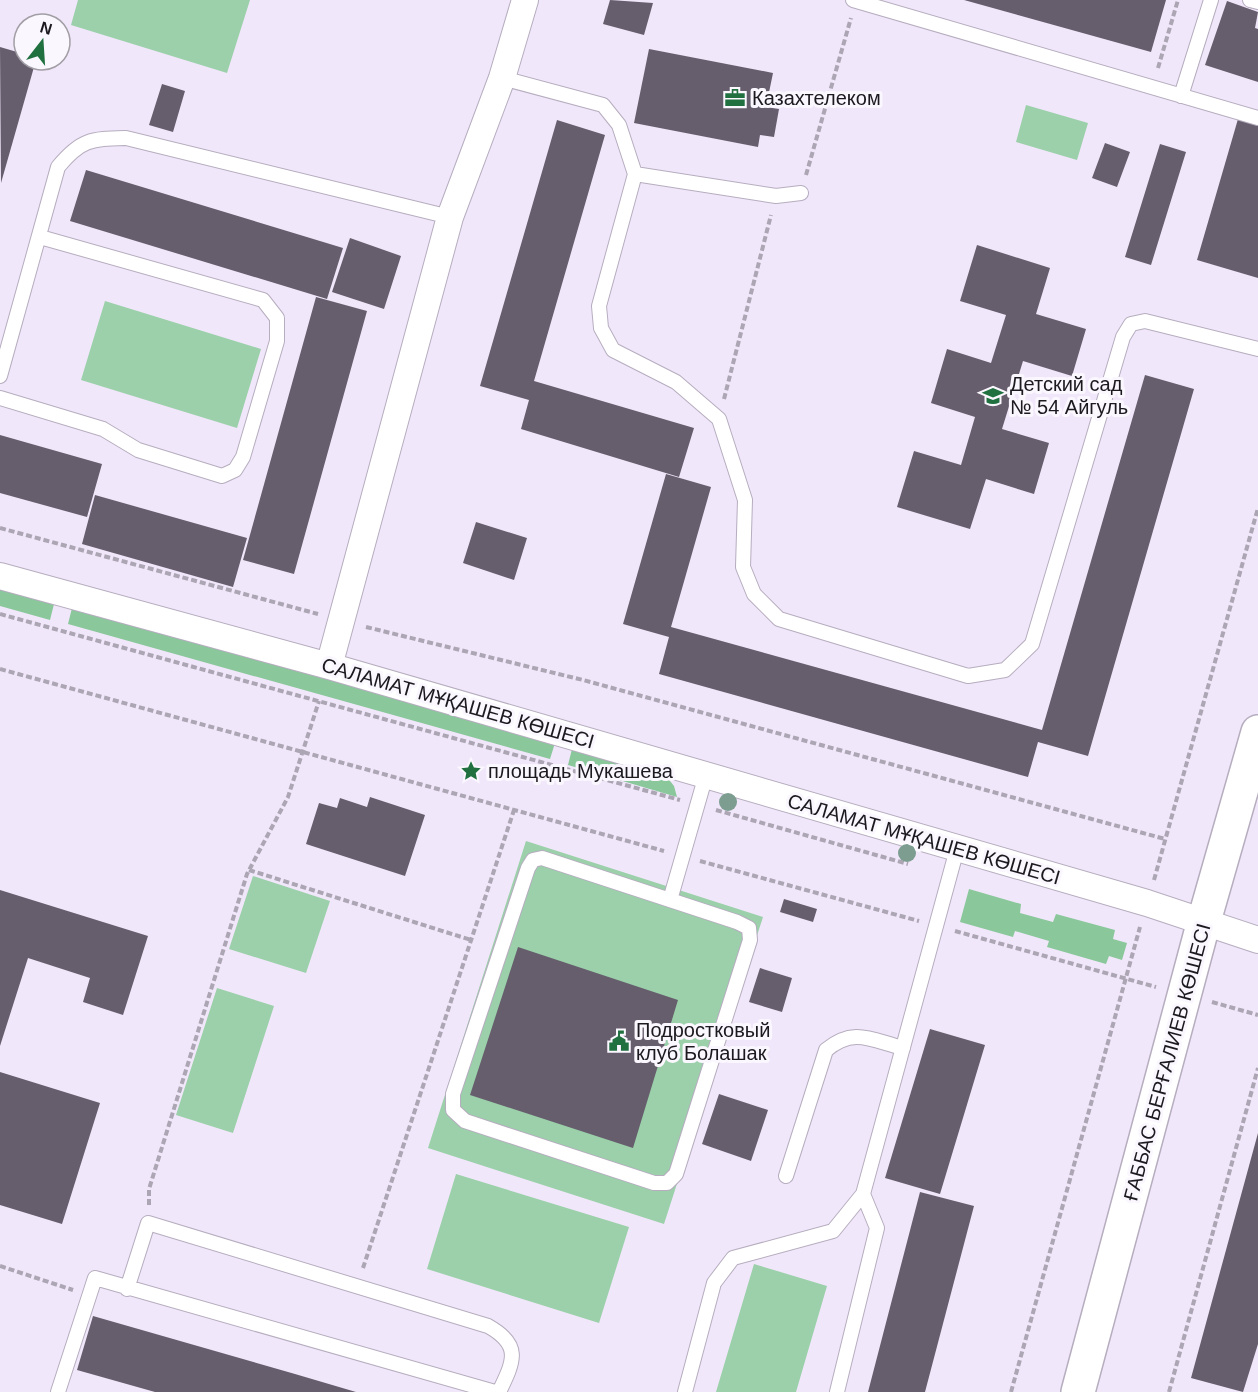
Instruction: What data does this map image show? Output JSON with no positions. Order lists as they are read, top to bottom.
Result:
{
  "streets": {
    "street": ["САЛАМАТ МҰҚАШЕВ КӨШЕСІ", "ҒАББАС БЕРҒАЛИЕВ КӨШЕСІ"]
  },
  "crossings": [
    ["САЛАМАТ МҰҚАШЕВ КӨШЕСІ", "ҒАББАС БЕРҒАЛИЕВ КӨШЕСІ"]
  ],
  "places": {
    "office": ["Казахтелеком"],
    "school or university": ["Детский сад № 54 Айгуль"],
    "place": ["площадь Мукашева"],
    "public building": ["Подростковый клуб Болашак"]
  },
  "north": "top"
}
